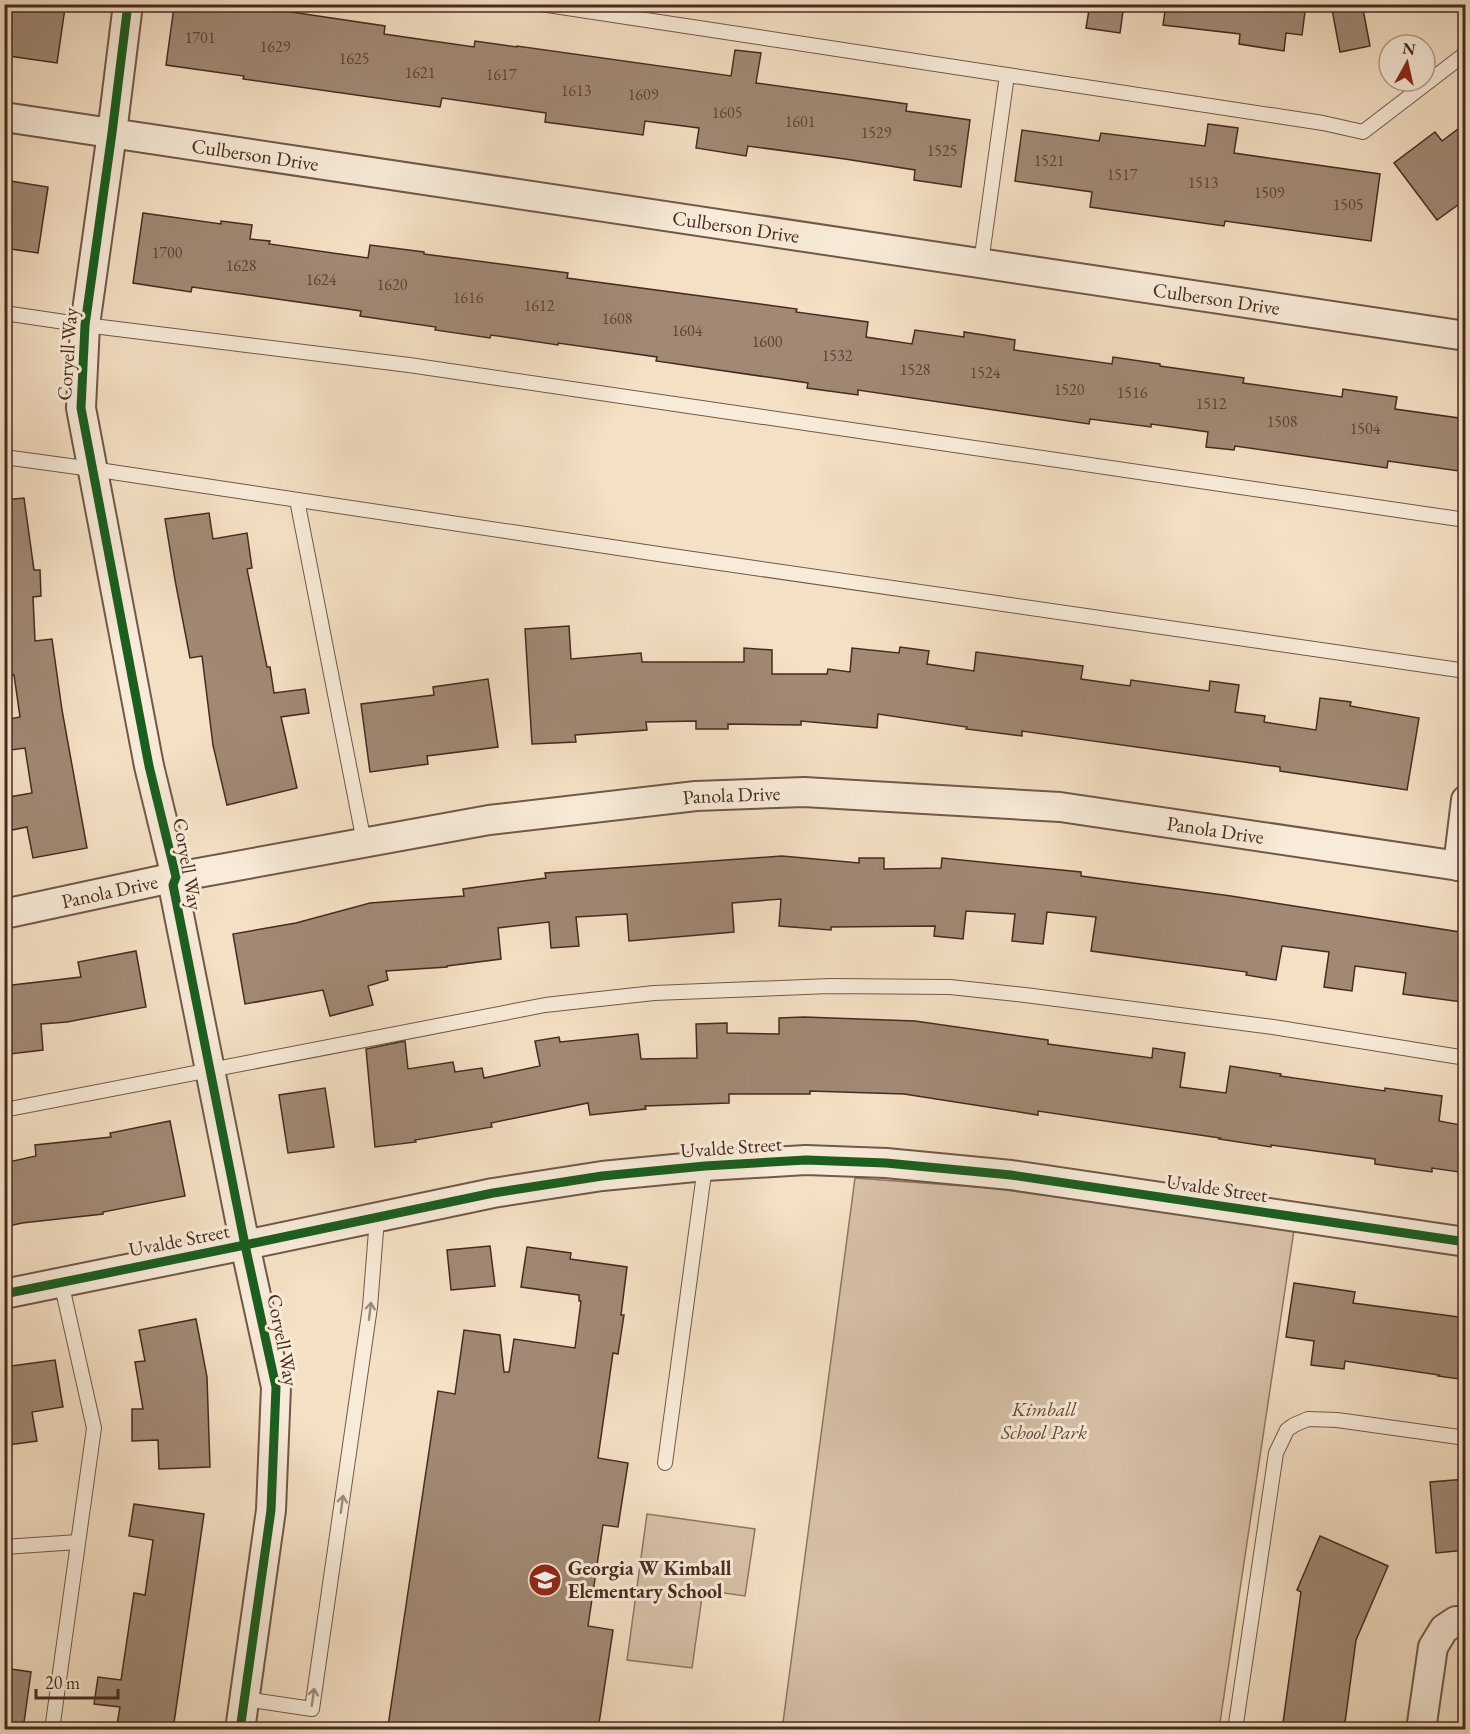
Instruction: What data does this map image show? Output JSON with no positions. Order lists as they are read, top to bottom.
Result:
{
  "streets": {
    "street": [
      "Culberson Drive",
      "Coryell Way",
      "Panola Drive",
      "Uvalde Street"
    ]
  },
  "crossings": [
    ["Culberson Drive", "Coryell Way"],
    ["Coryell Way", "Panola Drive"],
    ["Coryell Way", "Uvalde Street"]
  ],
  "parks": ["Kimball School Park"],
  "places": {
    "school or university": ["Georgia W Kimball Elementary School"]
  },
  "house_numbers": [
    "1701",
    "1629",
    "1625",
    "1621",
    "1617",
    "1613",
    "1609",
    "1605",
    "1601",
    "1529",
    "1525",
    "1521",
    "1517",
    "1513",
    "1509",
    "1505",
    "1700",
    "1628",
    "1624",
    "1620",
    "1616",
    "1612",
    "1608",
    "1604",
    "1600",
    "1532",
    "1528",
    "1524",
    "1520",
    "1516",
    "1512",
    "1508",
    "1504"
  ],
  "scale_bar": "20 m",
  "north": "top"
}
